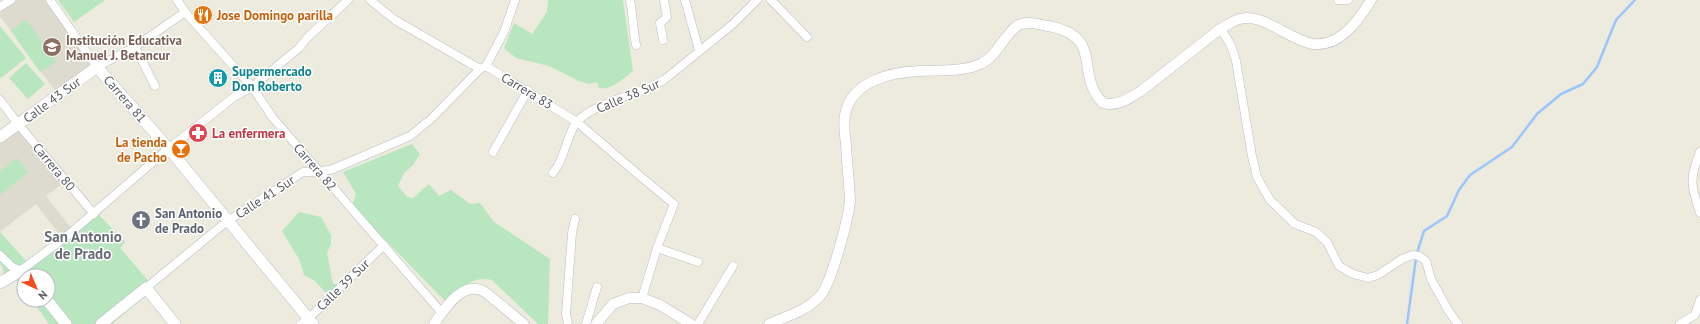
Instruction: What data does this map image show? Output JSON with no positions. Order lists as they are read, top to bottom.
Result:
{
  "streets": {
    "main road": ["Carrera 81", "Calle 43 Sur", "Calle 41 Sur"],
    "street": [
      "Carrera 83",
      "Calle 38 Sur",
      "Carrera 80",
      "Carrera 82",
      "Calle 39 Sur"
    ]
  },
  "crossings": [
    ["Carrera 83", "Calle 38 Sur"],
    ["Carrera 83", "Calle 41 Sur"],
    ["Carrera 81", "Calle 43 Sur"],
    ["Carrera 81", "Calle 41 Sur"],
    ["Carrera 81", "Calle 39 Sur"],
    ["Calle 43 Sur", "Carrera 80"],
    ["Calle 43 Sur", "Carrera 82"],
    ["Carrera 82", "Calle 41 Sur"],
    ["Carrera 82", "Calle 39 Sur"]
  ],
  "districts": ["San Antonio de Prado"],
  "places": {
    "restaurant": ["Jose Domingo parilla"],
    "school or university": ["Institución Educativa Manuel J. Betancur"],
    "building": ["Supermercado Don Roberto"],
    "pharmacy": ["La enfermera"],
    "bar": ["La tienda de Pacho"],
    "church": ["San Antonio de Prado"]
  },
  "north": "bottom right"
}
